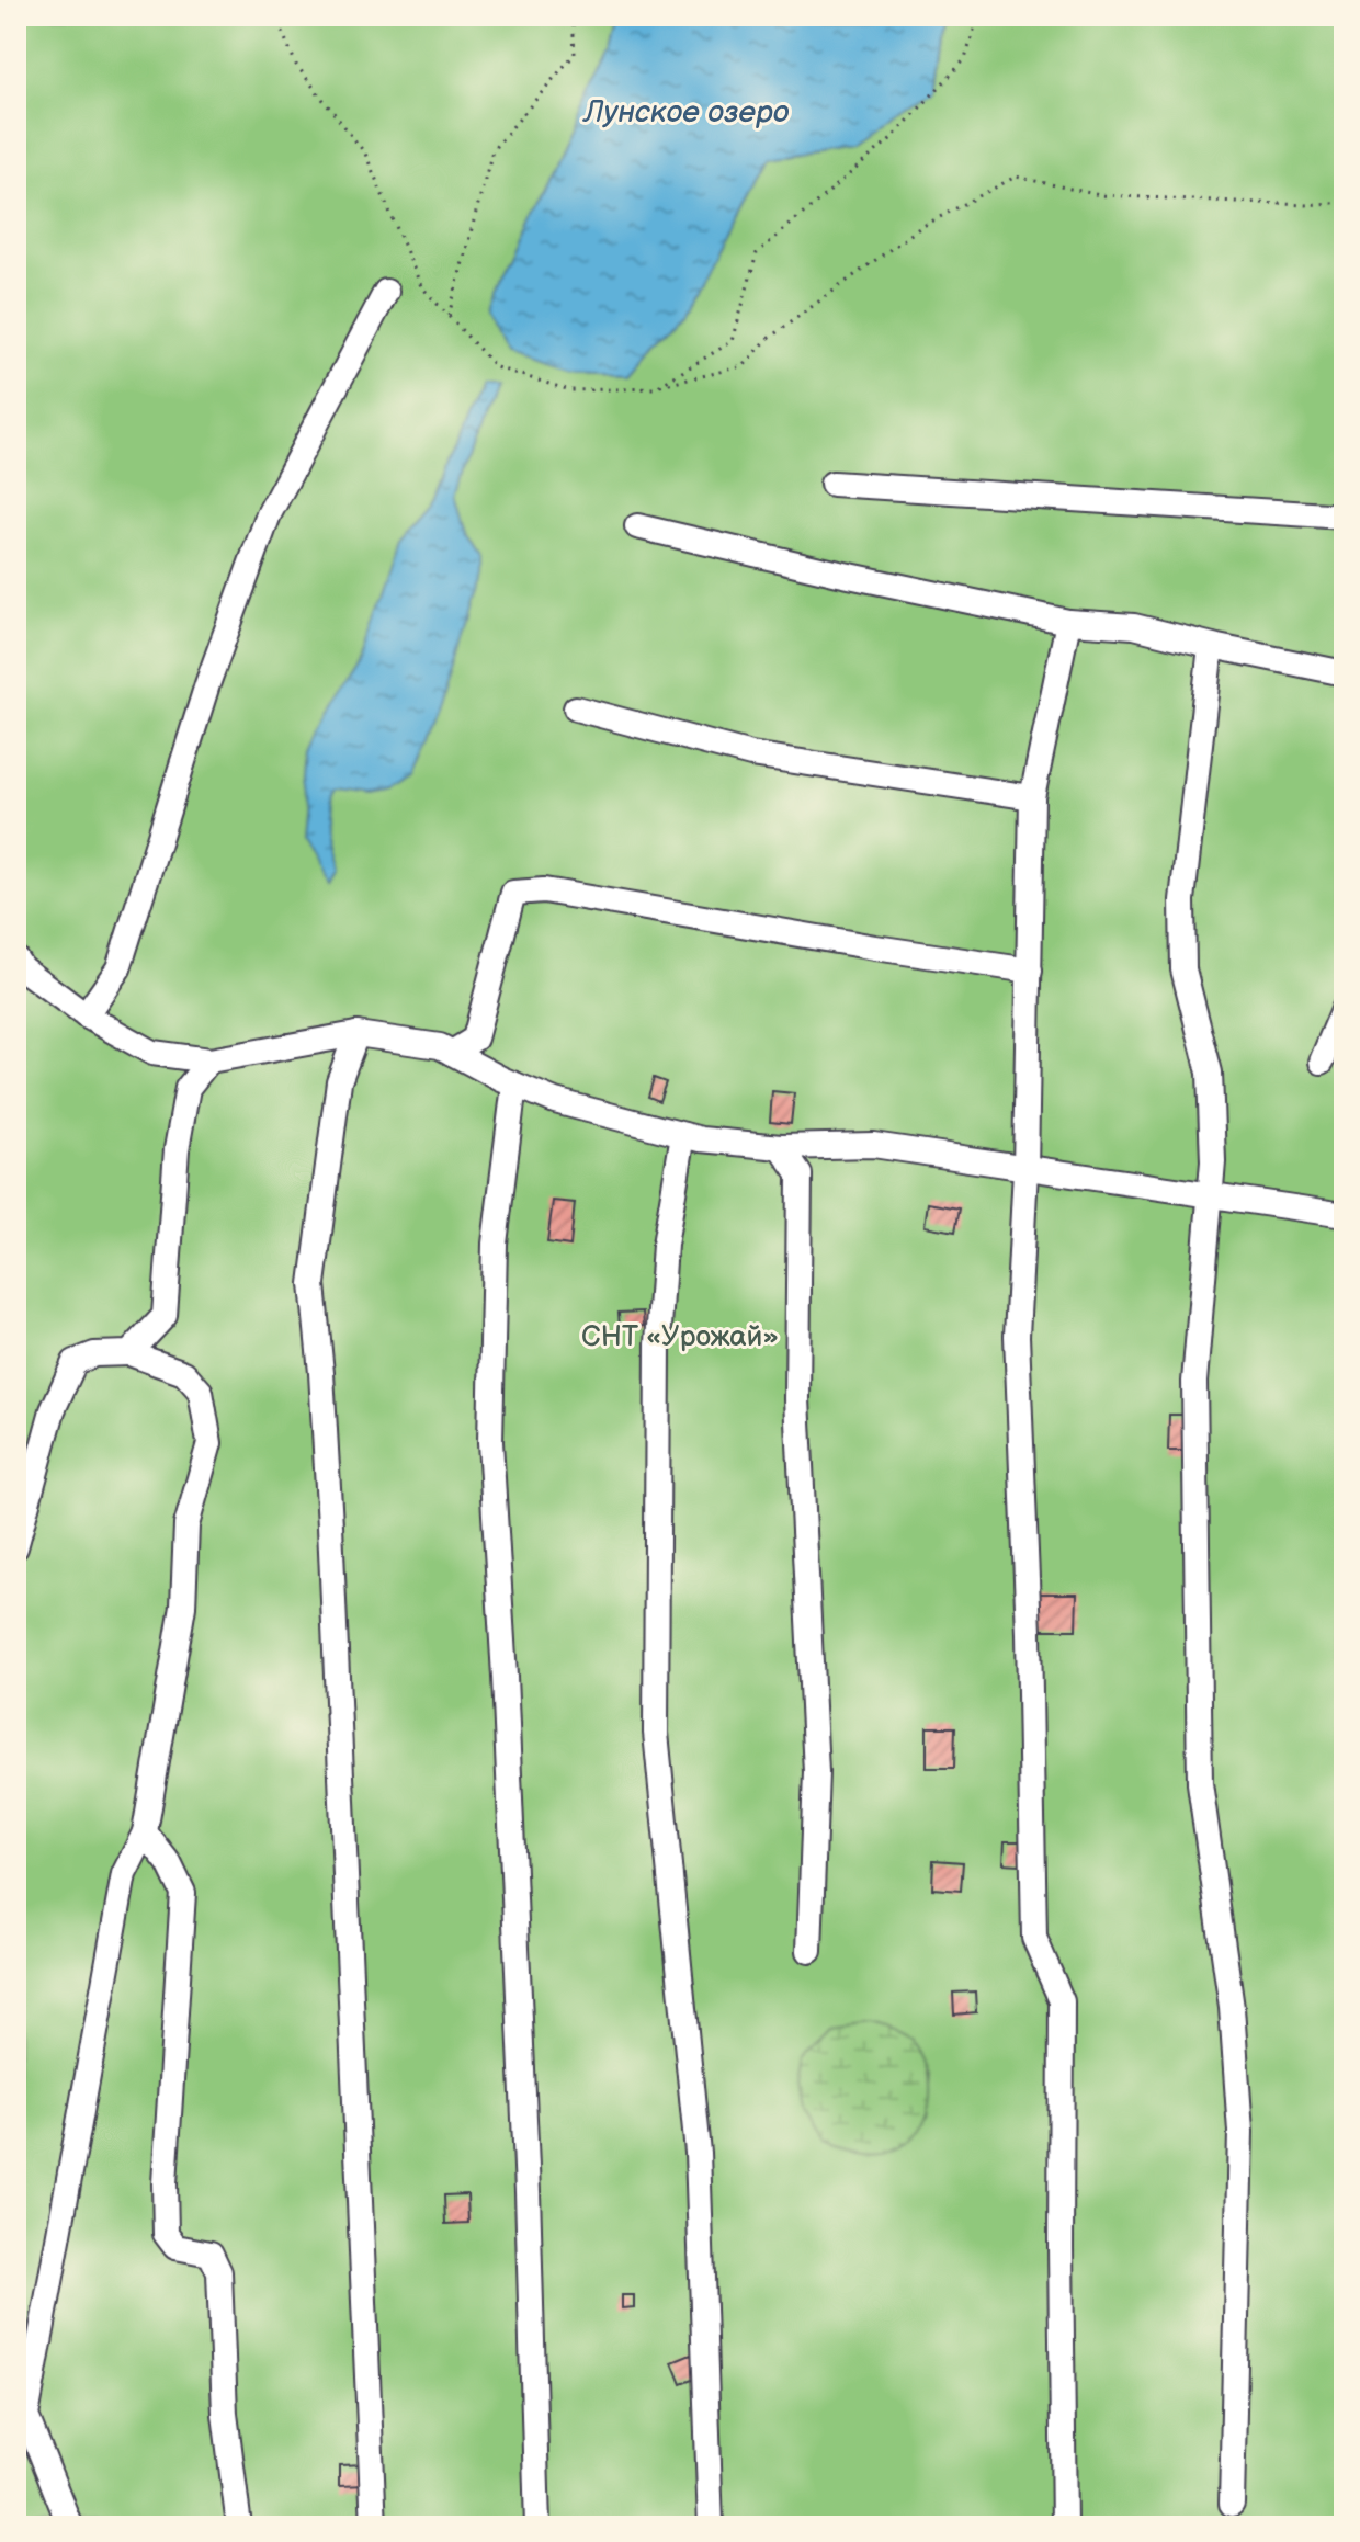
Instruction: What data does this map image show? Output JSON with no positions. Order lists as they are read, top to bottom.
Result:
{
  "water": ["Лунское озеро"],
  "parks": ["СНТ «Урожай»"]
}
